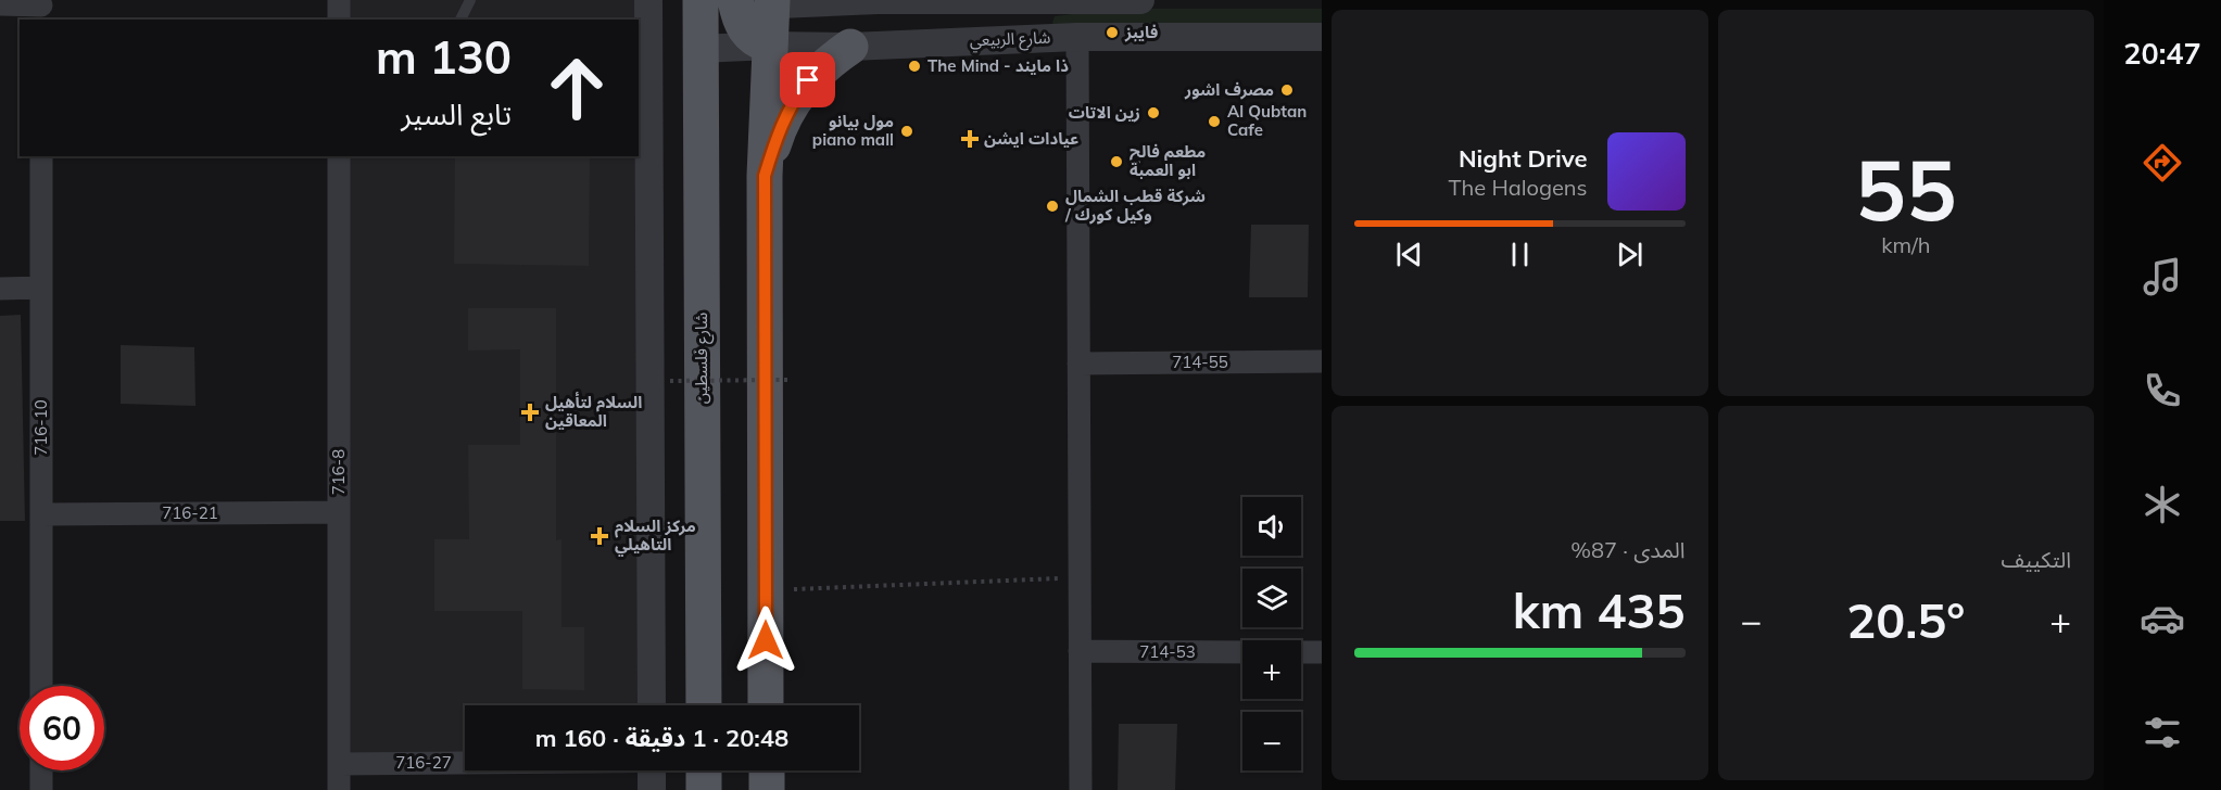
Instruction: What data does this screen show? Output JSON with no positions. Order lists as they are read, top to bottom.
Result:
{
  "streets": {
    "main road": ["شارع فلسطين"],
    "street": [
      "شارع الربيعي",
      "714-55",
      "716-10",
      "716-8",
      "716-21",
      "714-53",
      "716-27"
    ]
  },
  "crossings": [
    ["شارع الربيعي", "شارع فلسطين"],
    ["716-10", "716-21"],
    ["716-8", "716-21"],
    ["716-8", "716-27"]
  ],
  "places": {
    "other": [
      "فايبز",
      "The Mind - ذا مايند",
      "مصرف اشور",
      "زين الاتات",
      "Al Qubtan Cafe",
      "مول بيانو piano mall",
      "مطعم فالح ابو العمبة",
      "شركة قطب الشمال / وكيل كورك"
    ],
    "health": ["عيادات ايشن", "السلام لتأهيل المعاقين", "مركز السلام التاهيلي"]
  },
  "page": {
    "tabs": "20:47",
    "tile": [
      ["55", "km/h"],
      "التكييف",
      ["المدى · 87%", "435 km"]
    ],
    "turn": ["130 m", "تابع السير"],
    "song": ["Night Drive", "The Halogens"],
    "map_buttons": ["+", "−"],
    "heat": ["−", "20.5°", "+"],
    "limit": "60",
    "trip": "20:48 · 1 دقيقة · 160 m"
  }
}
